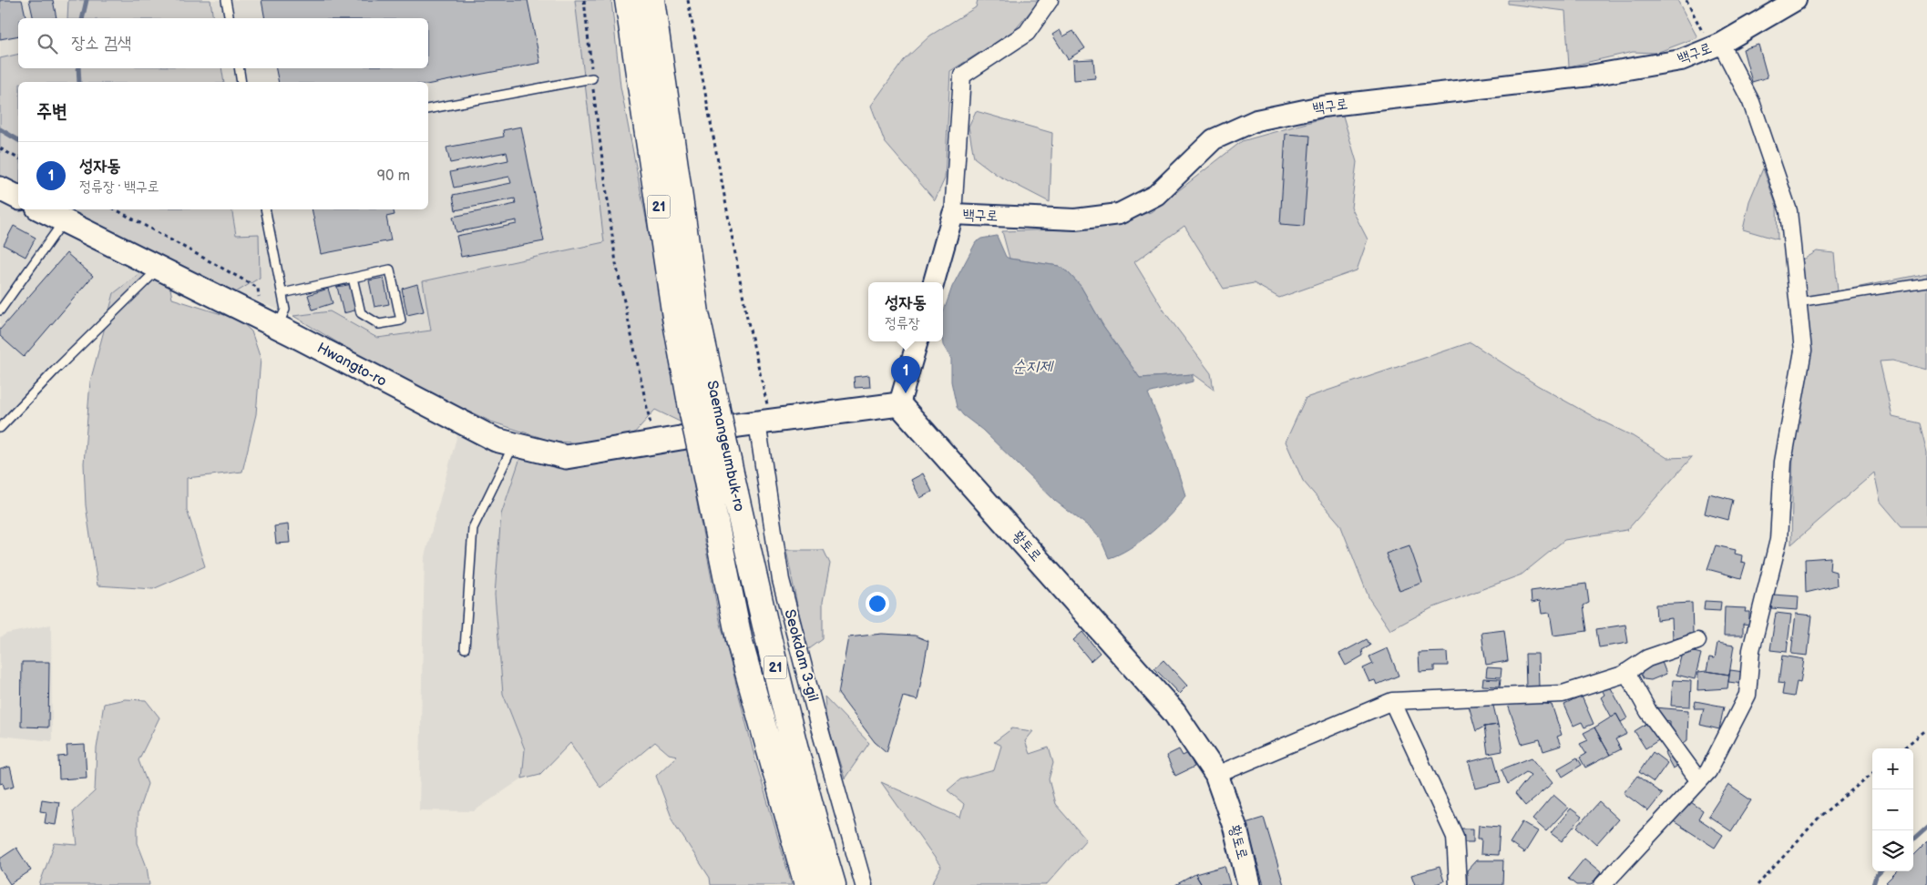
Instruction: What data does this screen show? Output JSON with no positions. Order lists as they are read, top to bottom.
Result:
{
  "streets": {
    "highway": ["21", "Saemangeumbuk-ro"],
    "main road": ["Hwangto-ro", "황토로"],
    "street": ["백구로", "Seokdam 3-gil"]
  },
  "crossings": [
    ["Hwangto-ro", "Seokdam 3-gil"]
  ],
  "water": ["순지제"],
  "page": {
    "search": "장소 검색",
    "heading": "주변",
    "list": [
      {
        "mark": "1",
        "name": "성자동",
        "note": "정류장 · 백구로",
        "value": "90 m"
      }
    ],
    "popup": ["성자동", "정류장"],
    "pins": "1",
    "map_buttons": ["+", "−"]
  }
}
